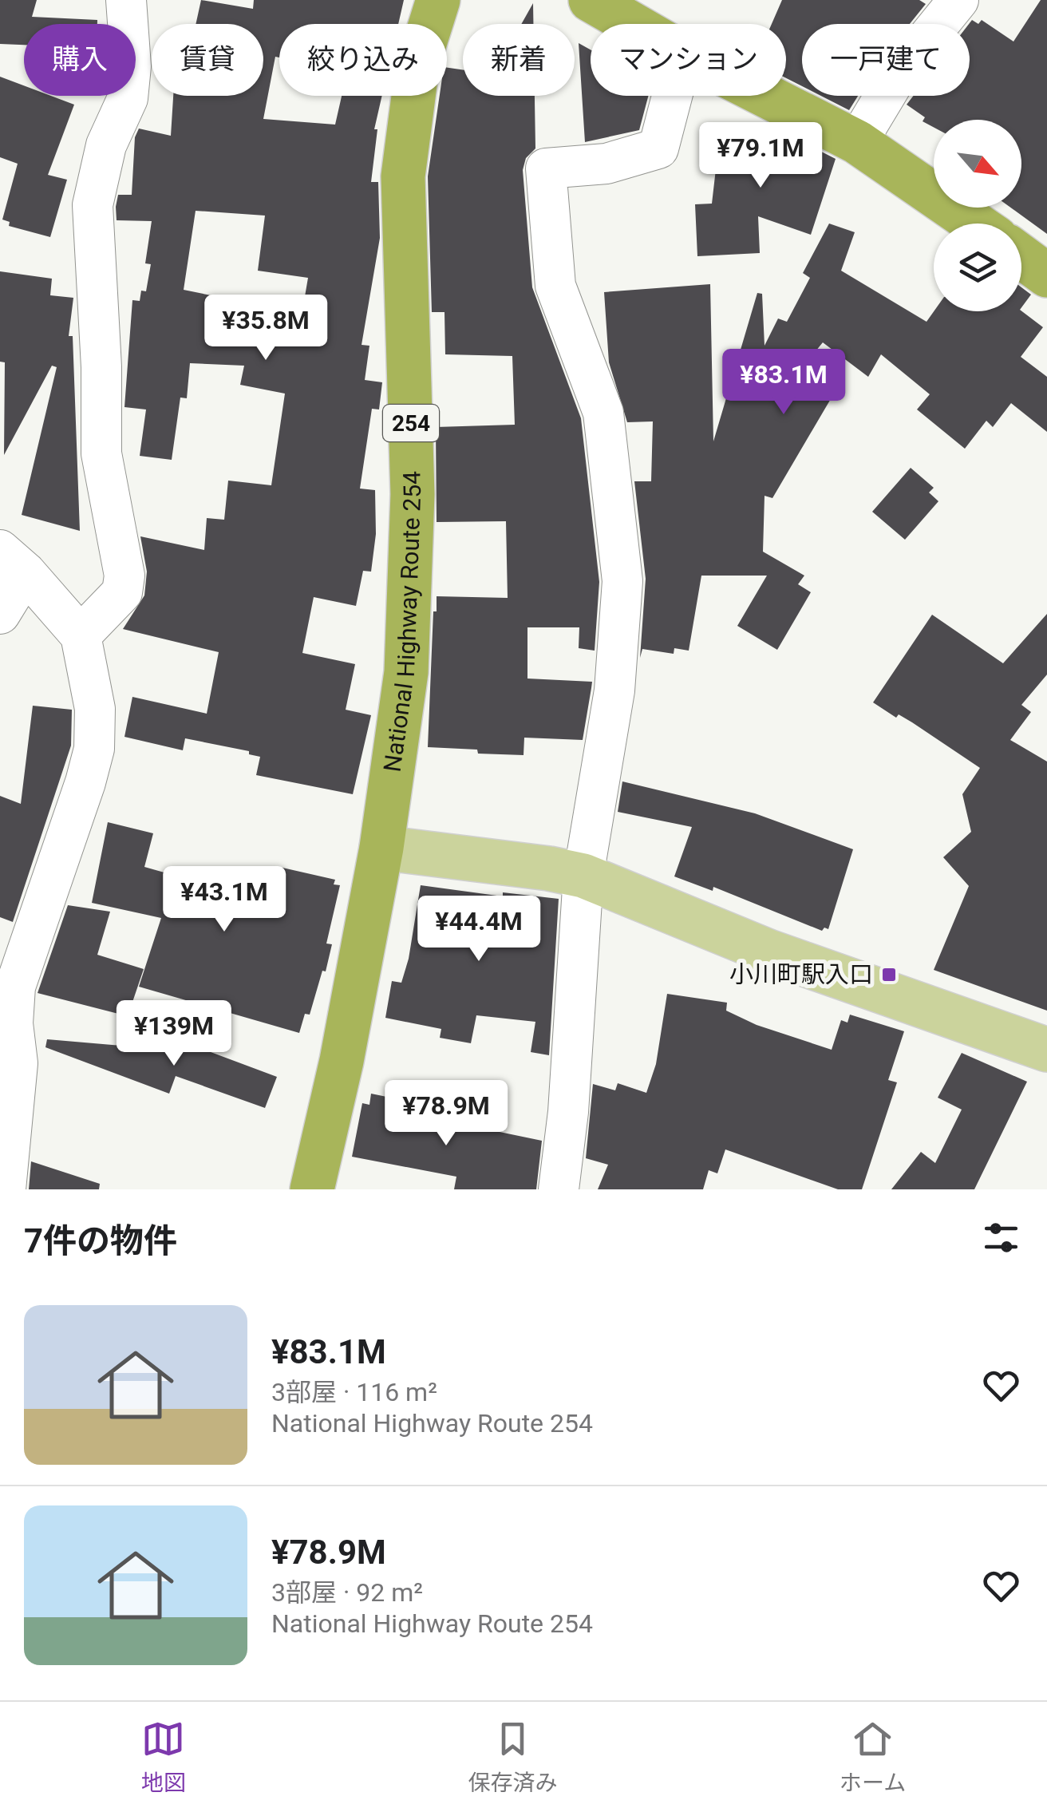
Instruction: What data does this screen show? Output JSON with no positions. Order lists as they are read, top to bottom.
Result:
{
  "streets": {
    "highway": ["254", "National Highway Route 254"]
  },
  "places": {
    "transit": ["小川町駅入口"]
  },
  "north": "bottom right",
  "page": {
    "chip": [
      "購入",
      "賃貸",
      "絞り込み",
      "新着",
      "マンション",
      "一戸建て"
    ],
    "price": [
      "¥79.1M",
      "¥35.8M",
      "¥83.1M",
      "¥43.1M",
      "¥44.4M",
      "¥139M",
      "¥78.9M"
    ],
    "heading": "7件の物件",
    "list": [
      {
        "name": "¥83.1M",
        "note": "3部屋 · 116 m² · National Highway Route 254"
      },
      {
        "name": "¥78.9M",
        "note": "3部屋 · 92 m² · National Highway Route 254"
      }
    ],
    "tabs": ["地図", "保存済み", "ホーム"]
  }
}
